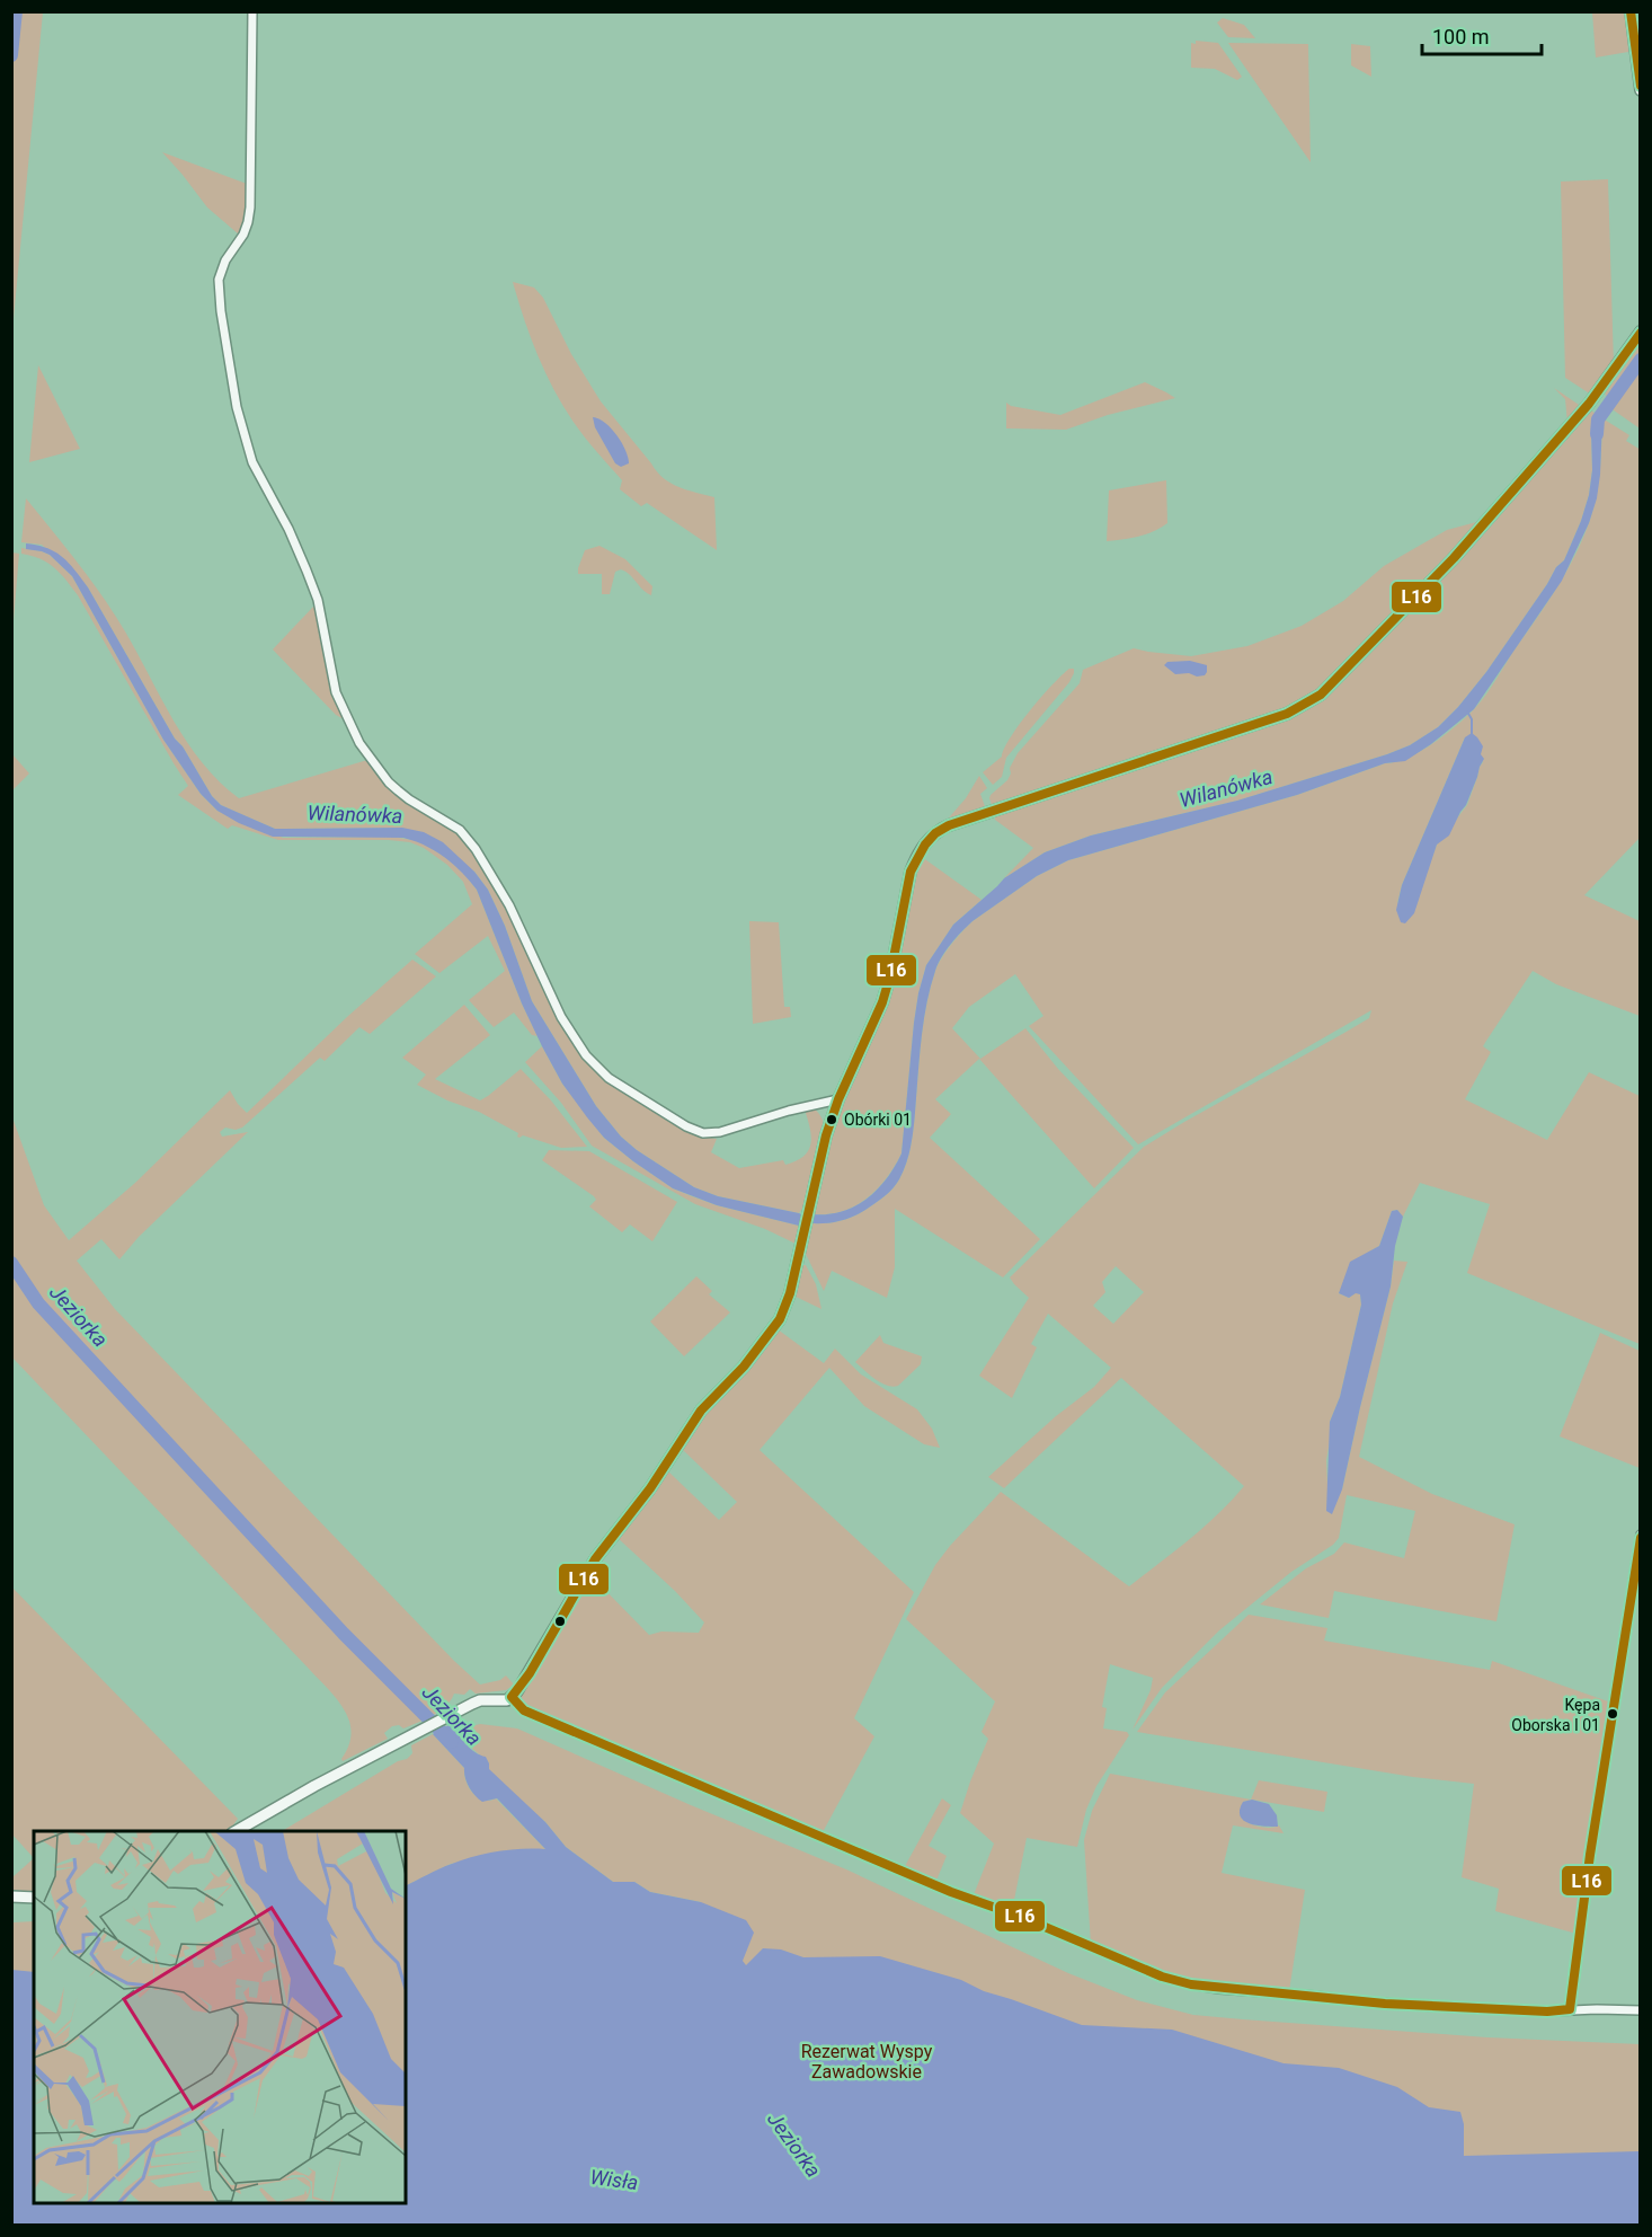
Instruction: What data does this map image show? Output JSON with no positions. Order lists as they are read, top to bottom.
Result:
{
  "water": ["Wilanówka", "Jeziorka", "Wisła"],
  "parks": ["Rezerwat Wyspy Zawadowskie"],
  "places": ["Obórki 01", "Kępa Oborska I 01"],
  "lines": ["transit line L16"],
  "scale_bar": "100 m"
}
